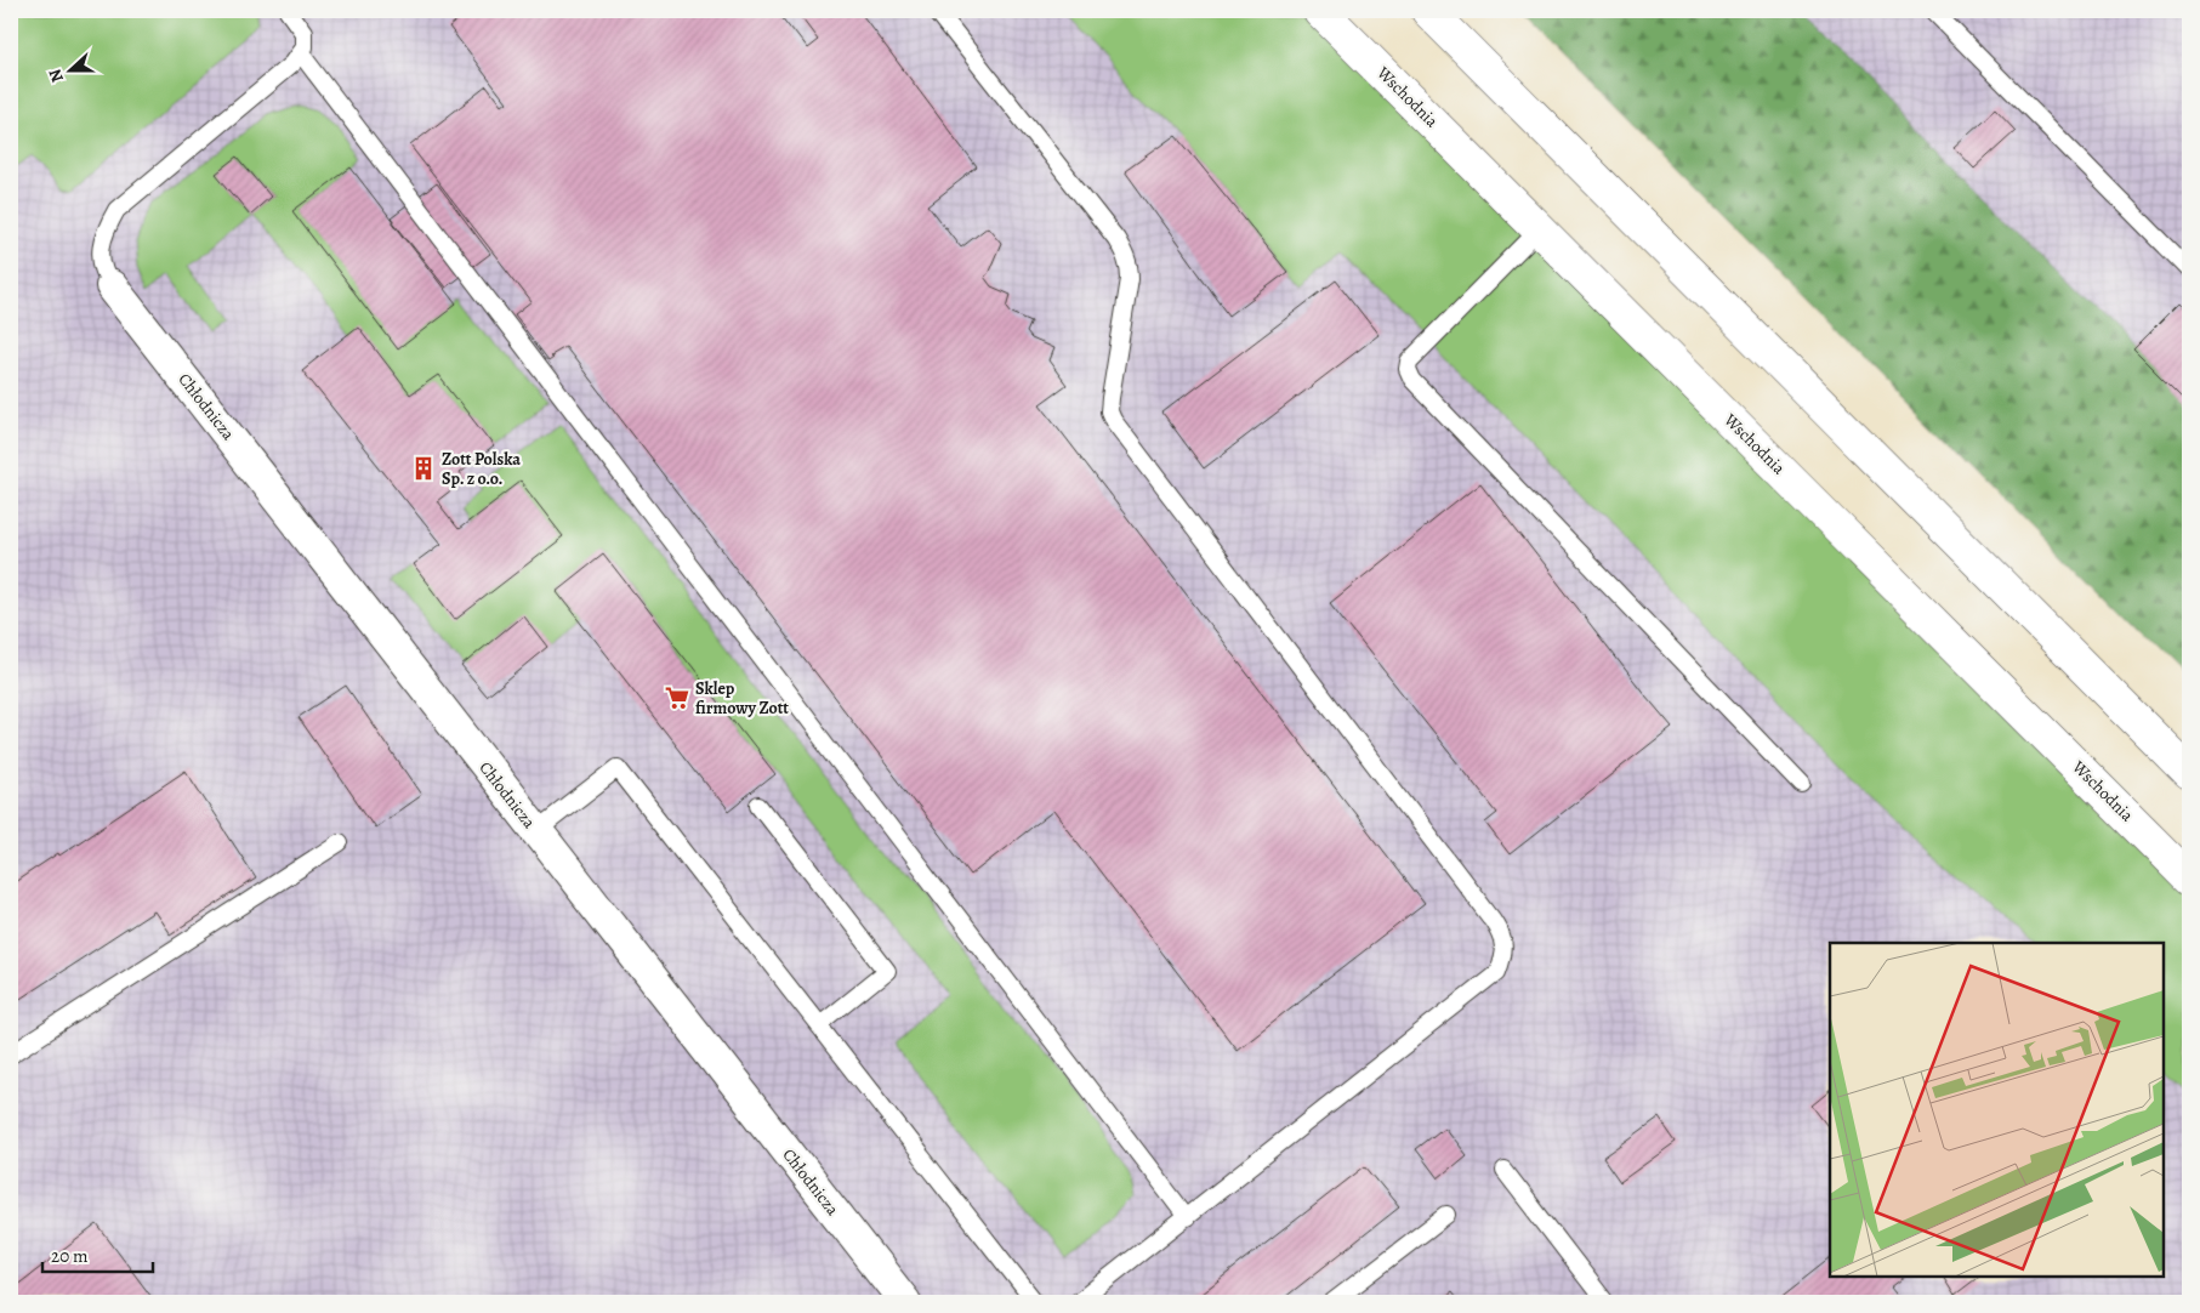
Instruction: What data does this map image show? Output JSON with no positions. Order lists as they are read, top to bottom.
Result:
{
  "streets": {
    "street": ["Wschodnia", "Chłodnicza"]
  },
  "places": {
    "building": ["Zott Polska Sp. z o.o."],
    "supermarket": ["Sklep firmowy Zott"]
  },
  "scale_bar": "20 m",
  "north": "left"
}
